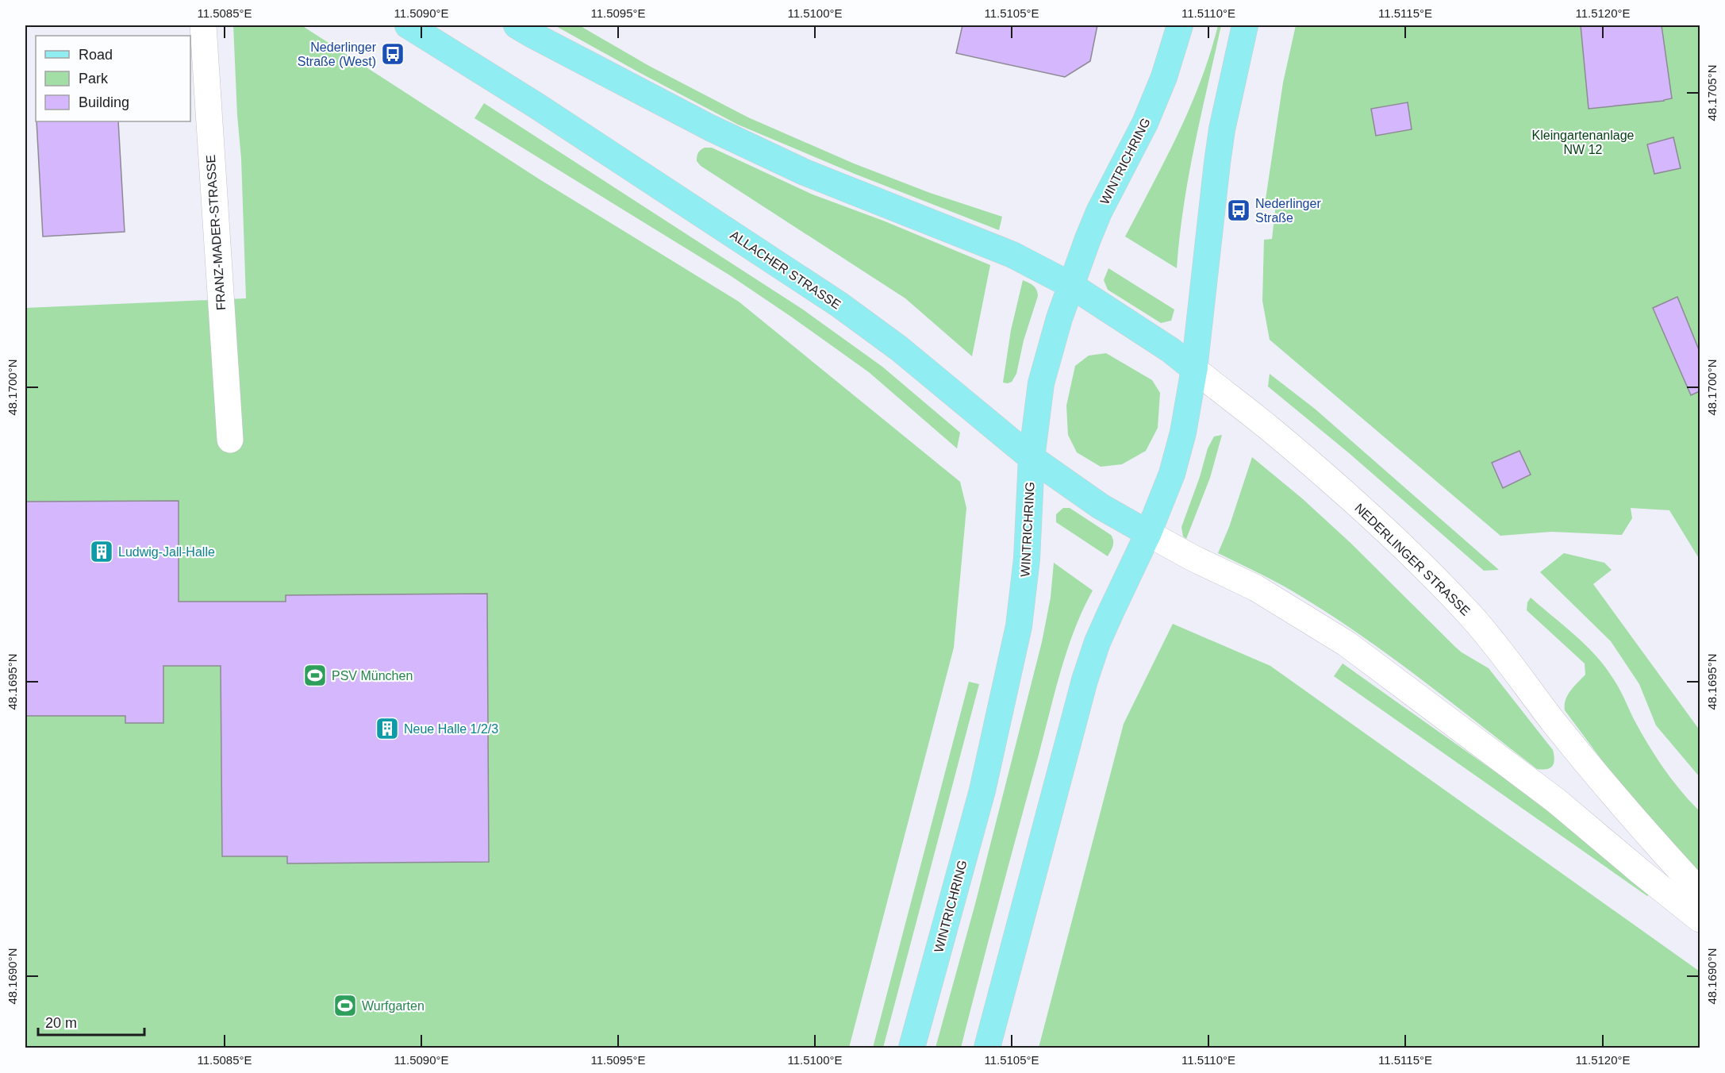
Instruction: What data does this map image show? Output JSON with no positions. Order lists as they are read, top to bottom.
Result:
{
  "streets": {
    "main road": ["WINTRICHRING", "ALLACHER STRASSE", "NEDERLINGER STRASSE"],
    "street": ["FRANZ-MADER-STRASSE"]
  },
  "crossings": [
    ["WINTRICHRING", "ALLACHER STRASSE"],
    ["WINTRICHRING", "NEDERLINGER STRASSE"]
  ],
  "parks": ["Kleingartenanlage NW 12"],
  "places": {
    "bus stop": ["Nederlinger Straße (West)", "Nederlinger Straße"],
    "building": ["Ludwig-Jall-Halle", "Neue Halle 1/2/3"],
    "sports": ["PSV München", "Wurfgarten"]
  },
  "legend": ["Road", "Park", "Building"],
  "scale_bar": "20 m",
  "coordinates": [
    "11.5085°E",
    "11.5090°E",
    "11.5095°E",
    "11.5100°E",
    "11.5105°E",
    "11.5110°E",
    "11.5115°E",
    "11.5120°E",
    "48.1705°N",
    "48.1700°N",
    "48.1695°N",
    "48.1690°N"
  ]
}
